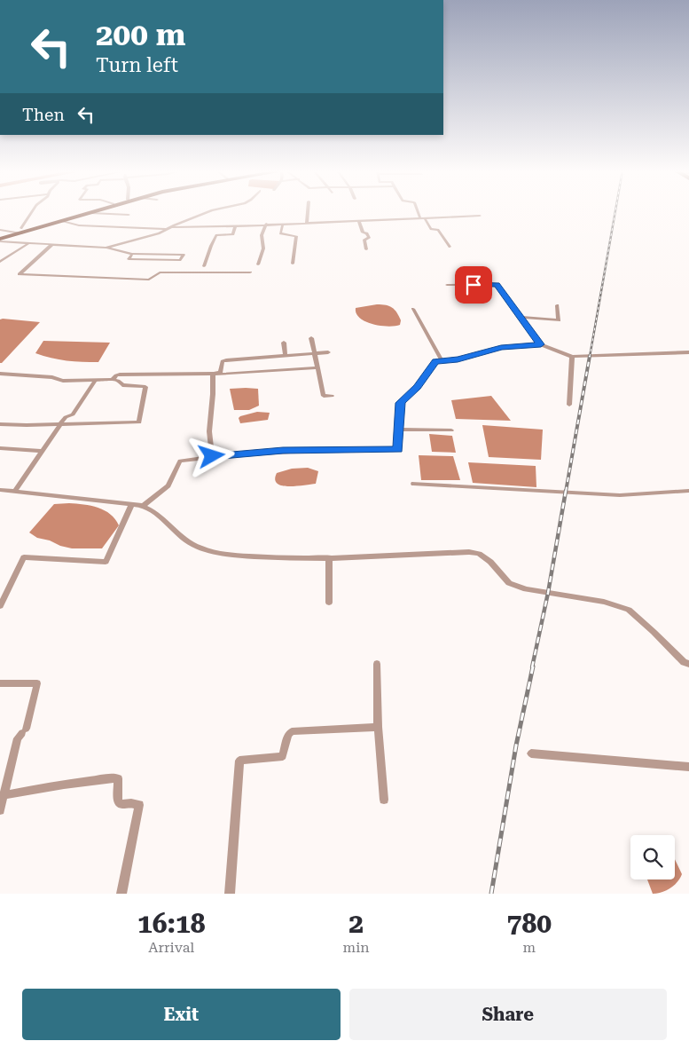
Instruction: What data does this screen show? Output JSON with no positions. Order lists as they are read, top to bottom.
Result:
{
  "page": {
    "turn": ["200 m", "Turn left"],
    "then": "Then",
    "eta": [
      "16:18",
      "Arrival",
      "2",
      "min",
      "780",
      "m"
    ],
    "buttons": ["Exit", "Share"]
  }
}
